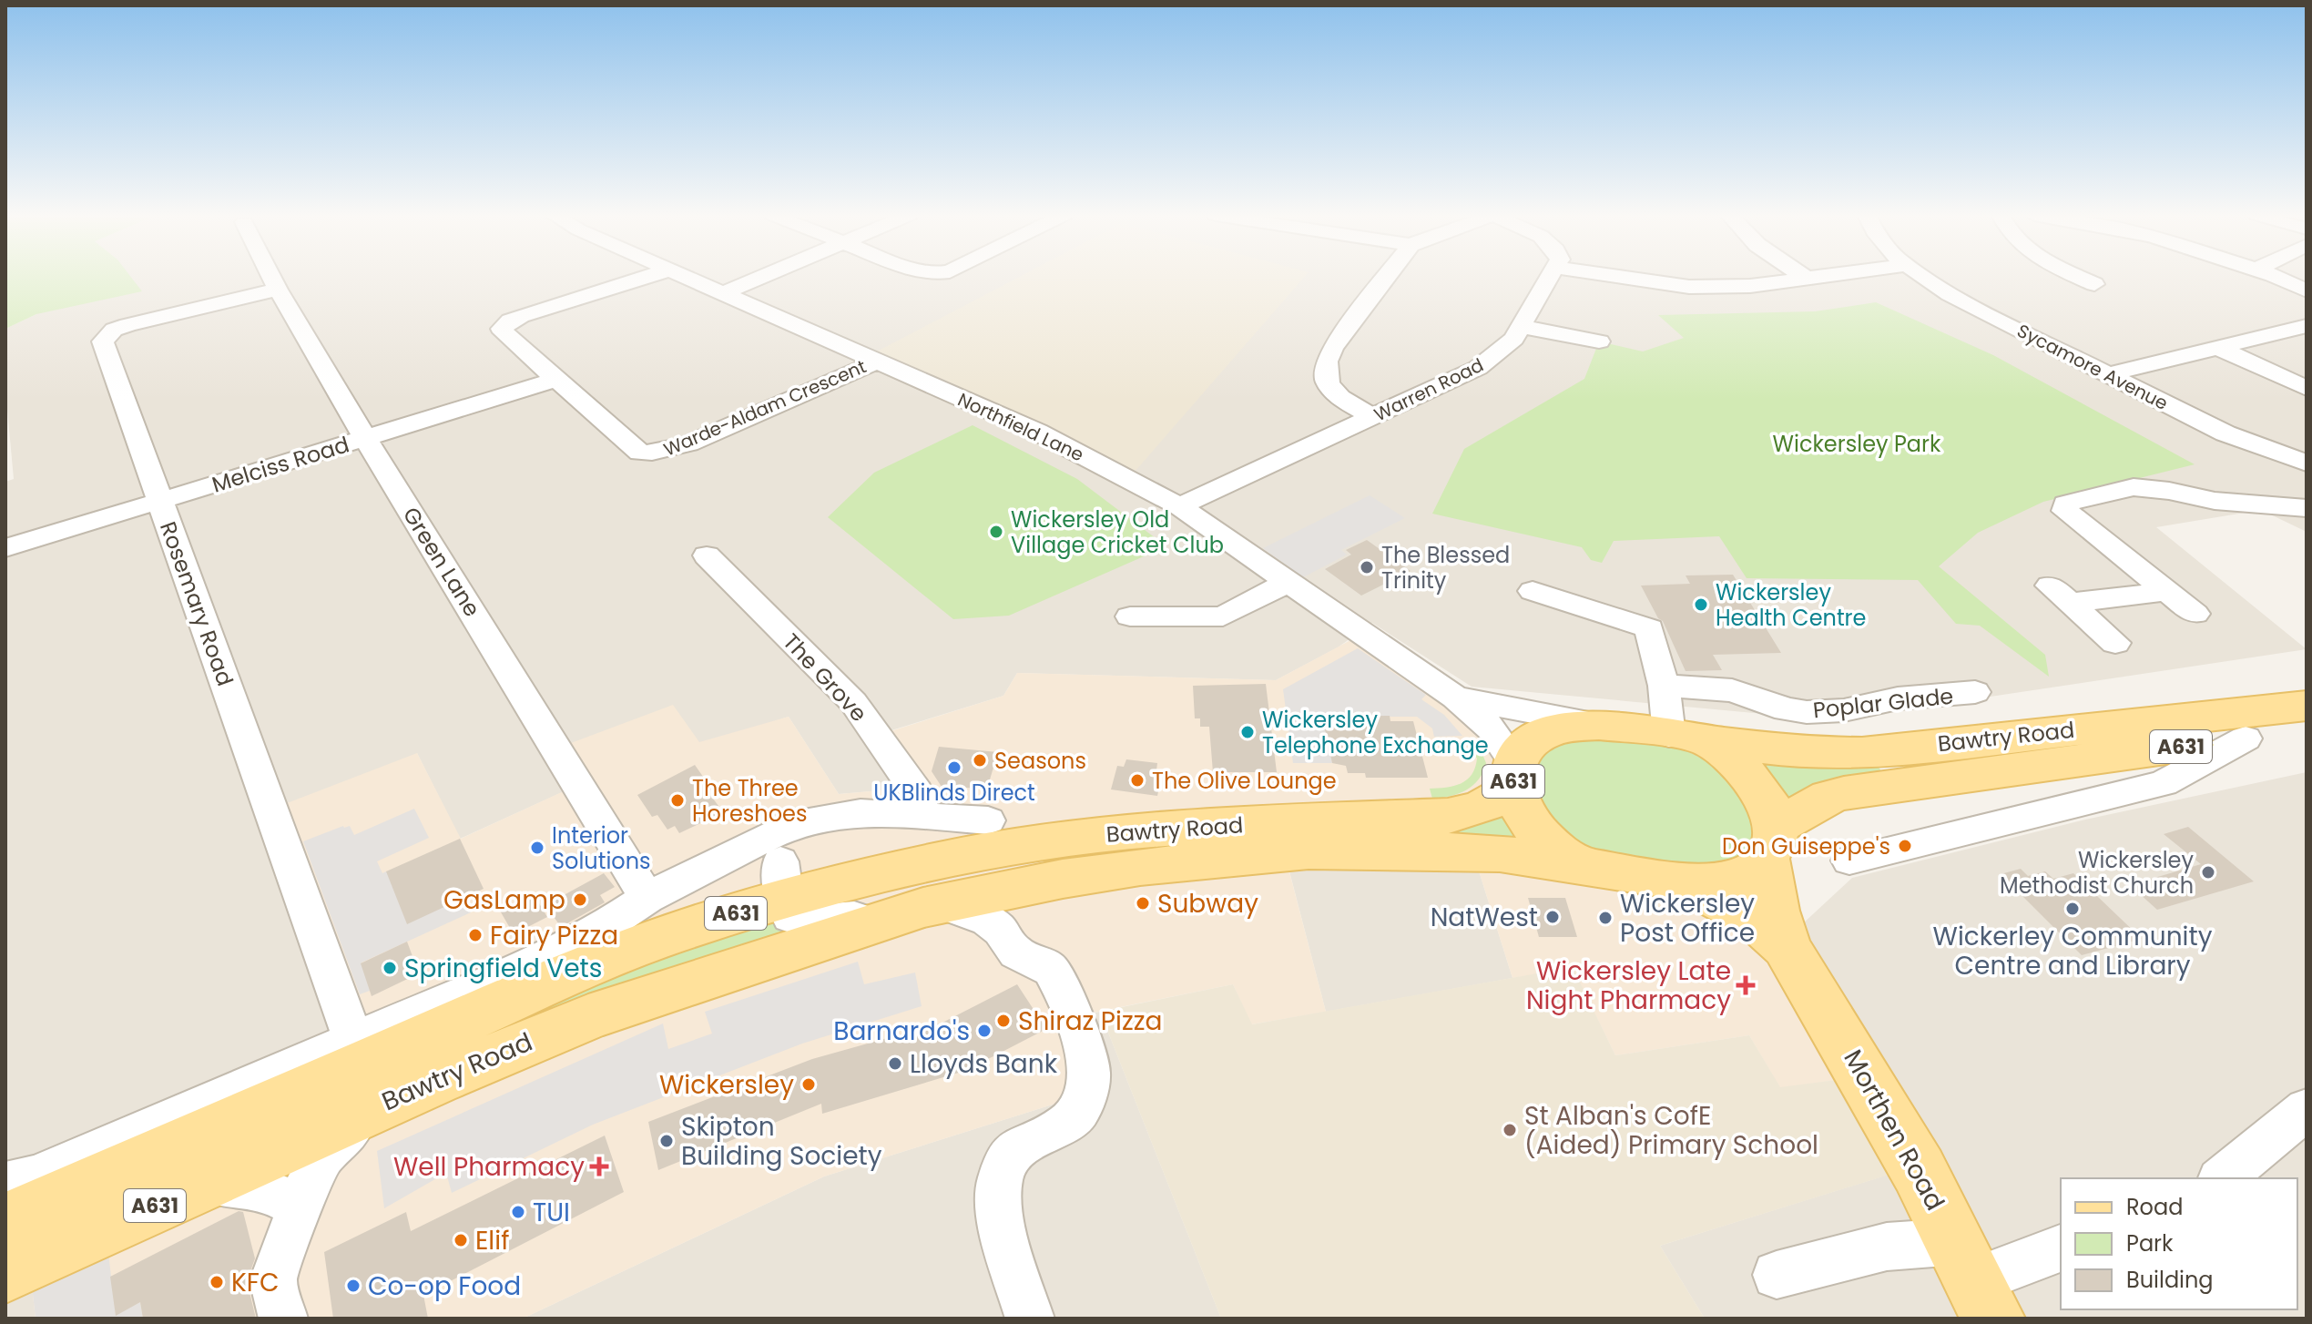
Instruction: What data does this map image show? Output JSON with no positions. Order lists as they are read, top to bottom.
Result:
{
  "streets": {
    "main road": ["Bawtry Road", "A631", "Morthen Road"],
    "street": [
      "Sycamore Avenue",
      "Warren Road",
      "Warde-Aldam Crescent",
      "Northfield Lane",
      "Melciss Road",
      "Green Lane",
      "Rosemary Road",
      "The Grove",
      "Poplar Glade"
    ]
  },
  "crossings": [
    ["Warren Road", "Northfield Lane"],
    ["Warde-Aldam Crescent", "Northfield Lane"],
    ["Warde-Aldam Crescent", "Melciss Road"],
    ["Northfield Lane", "Bawtry Road"],
    ["Northfield Lane", "A631"],
    ["Northfield Lane", "Morthen Road"],
    ["Melciss Road", "Green Lane"],
    ["Melciss Road", "Rosemary Road"],
    ["Green Lane", "Rosemary Road"],
    ["Green Lane", "Bawtry Road"],
    ["Rosemary Road", "Bawtry Road"],
    ["The Grove", "Bawtry Road"],
    ["Bawtry Road", "A631"],
    ["Bawtry Road", "Morthen Road"],
    ["A631", "Morthen Road"]
  ],
  "parks": ["Wickersley Park"],
  "places": {
    "other": [
      "Wickersley Old Village Cricket Club",
      "The Blessed Trinity",
      "Wickersley Health Centre",
      "Wickersley Telephone Exchange",
      "Seasons",
      "UKBlinds Direct",
      "The Olive Lounge",
      "The Three Horeshoes",
      "Don Guiseppe's",
      "Interior Solutions",
      "Wickersley Methodist Church",
      "GasLamp",
      "Subway",
      "Wickerley Community Centre and Library",
      "NatWest",
      "Wickersley Post Office",
      "Fairy Pizza",
      "Springfield Vets",
      "Shiraz Pizza",
      "Barnardo's",
      "Lloyds Bank",
      "Wickersley",
      "St Alban's CofE (Aided) Primary School",
      "Skipton Building Society",
      "TUI",
      "Elif",
      "KFC",
      "Co-op Food"
    ],
    "health": ["Wickersley Late Night Pharmacy", "Well Pharmacy"]
  },
  "legend": ["Road", "Park", "Building"]
}
